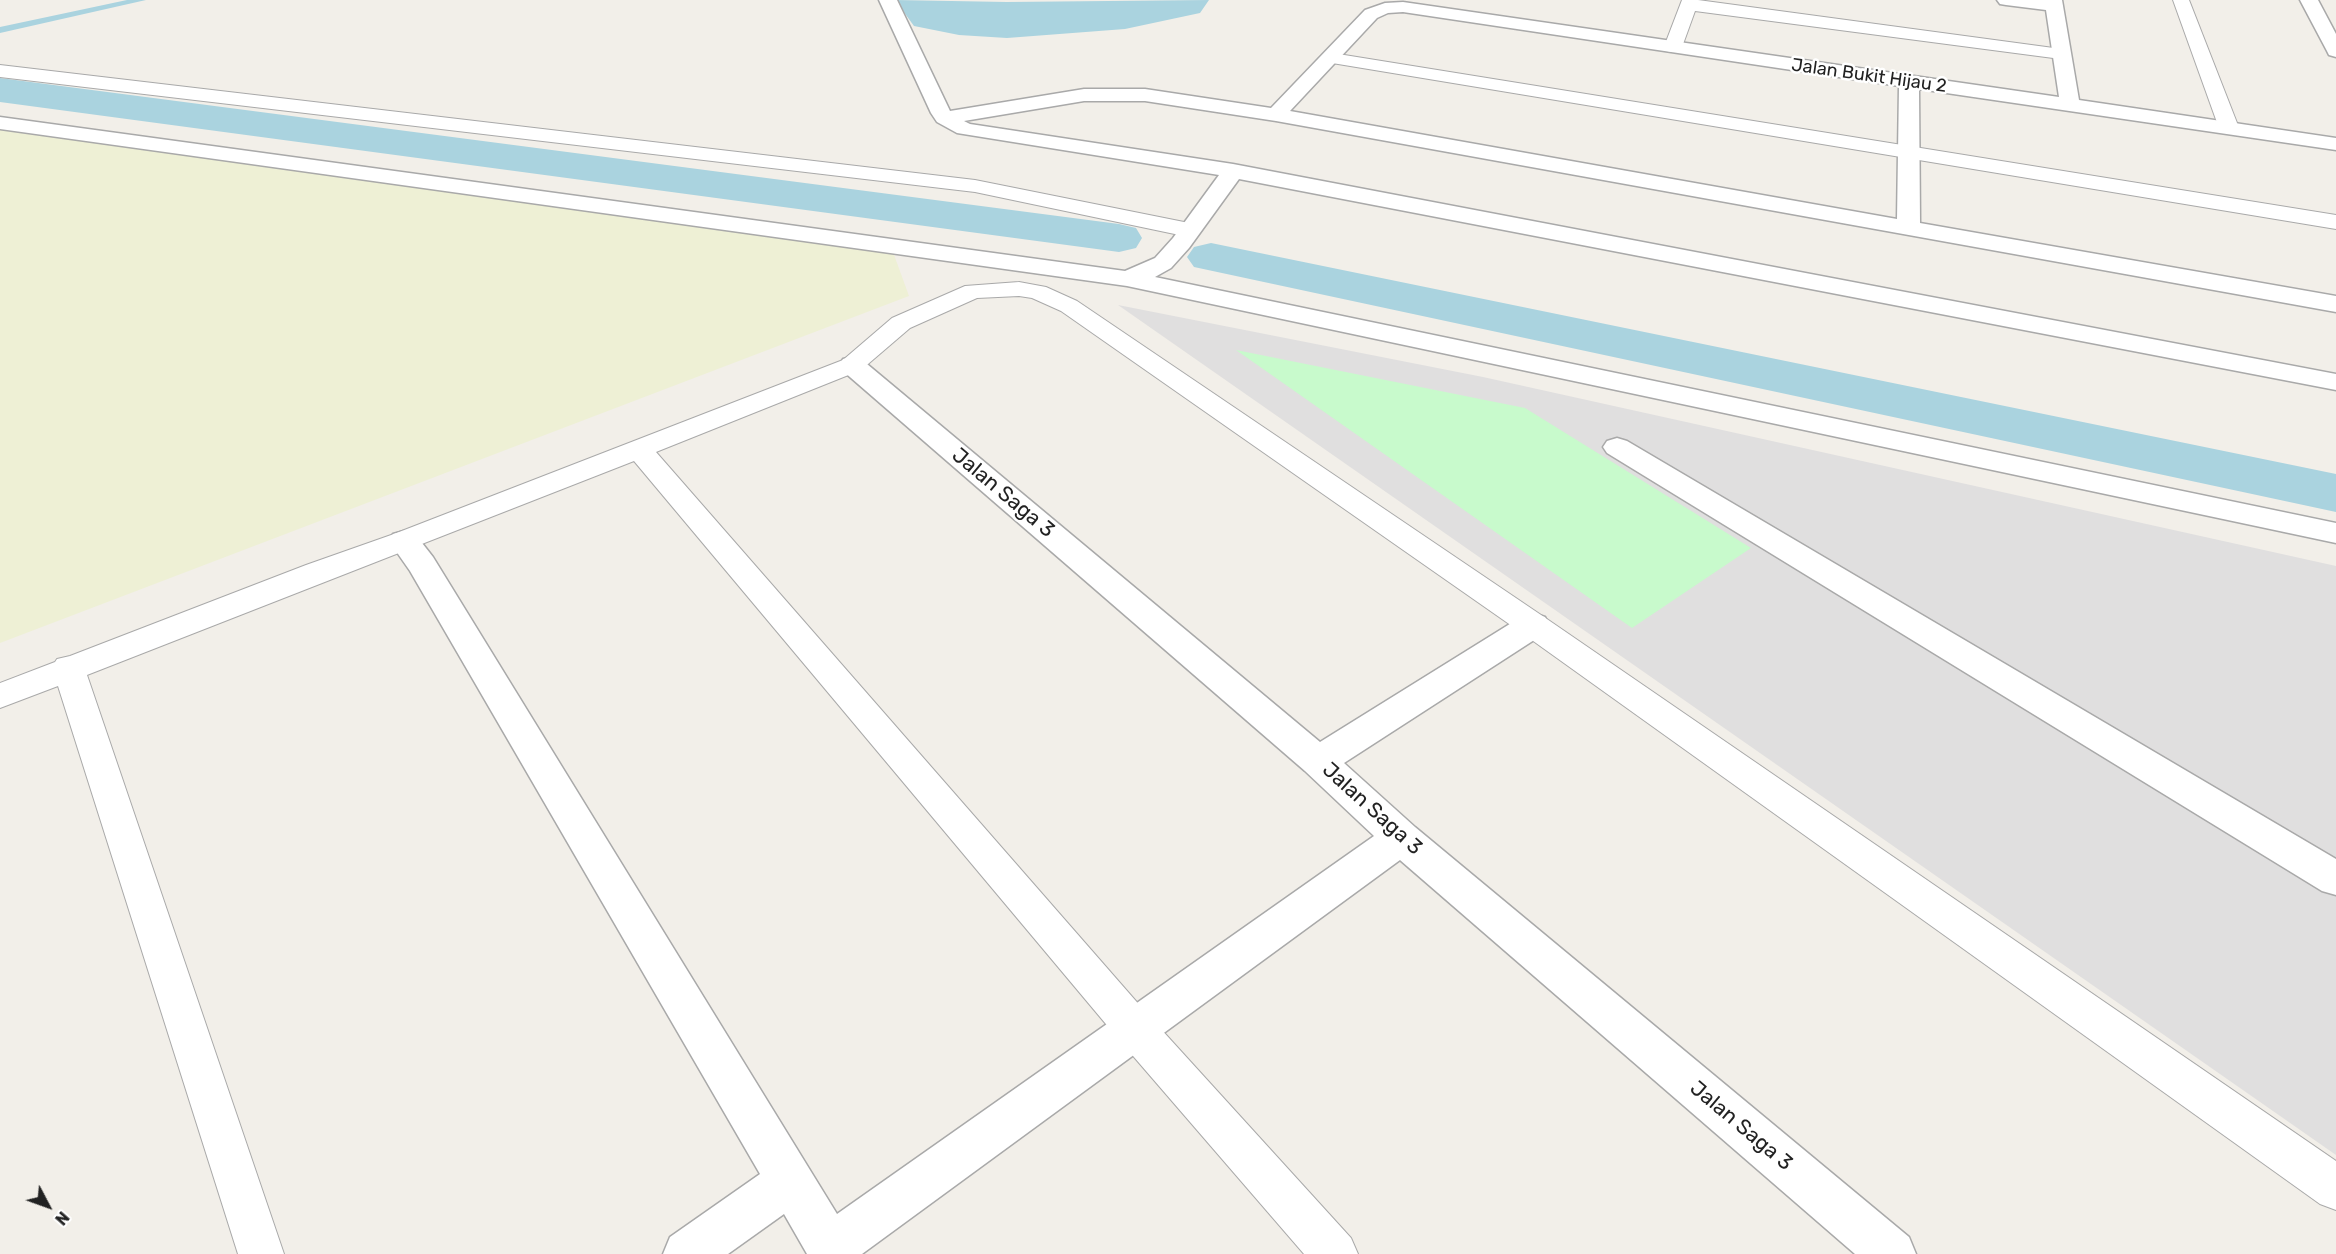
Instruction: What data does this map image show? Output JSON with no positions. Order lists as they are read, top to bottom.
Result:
{
  "streets": {
    "street": ["Jalan Bukit Hijau 2", "Jalan Saga 3"]
  },
  "north": "bottom right"
}
